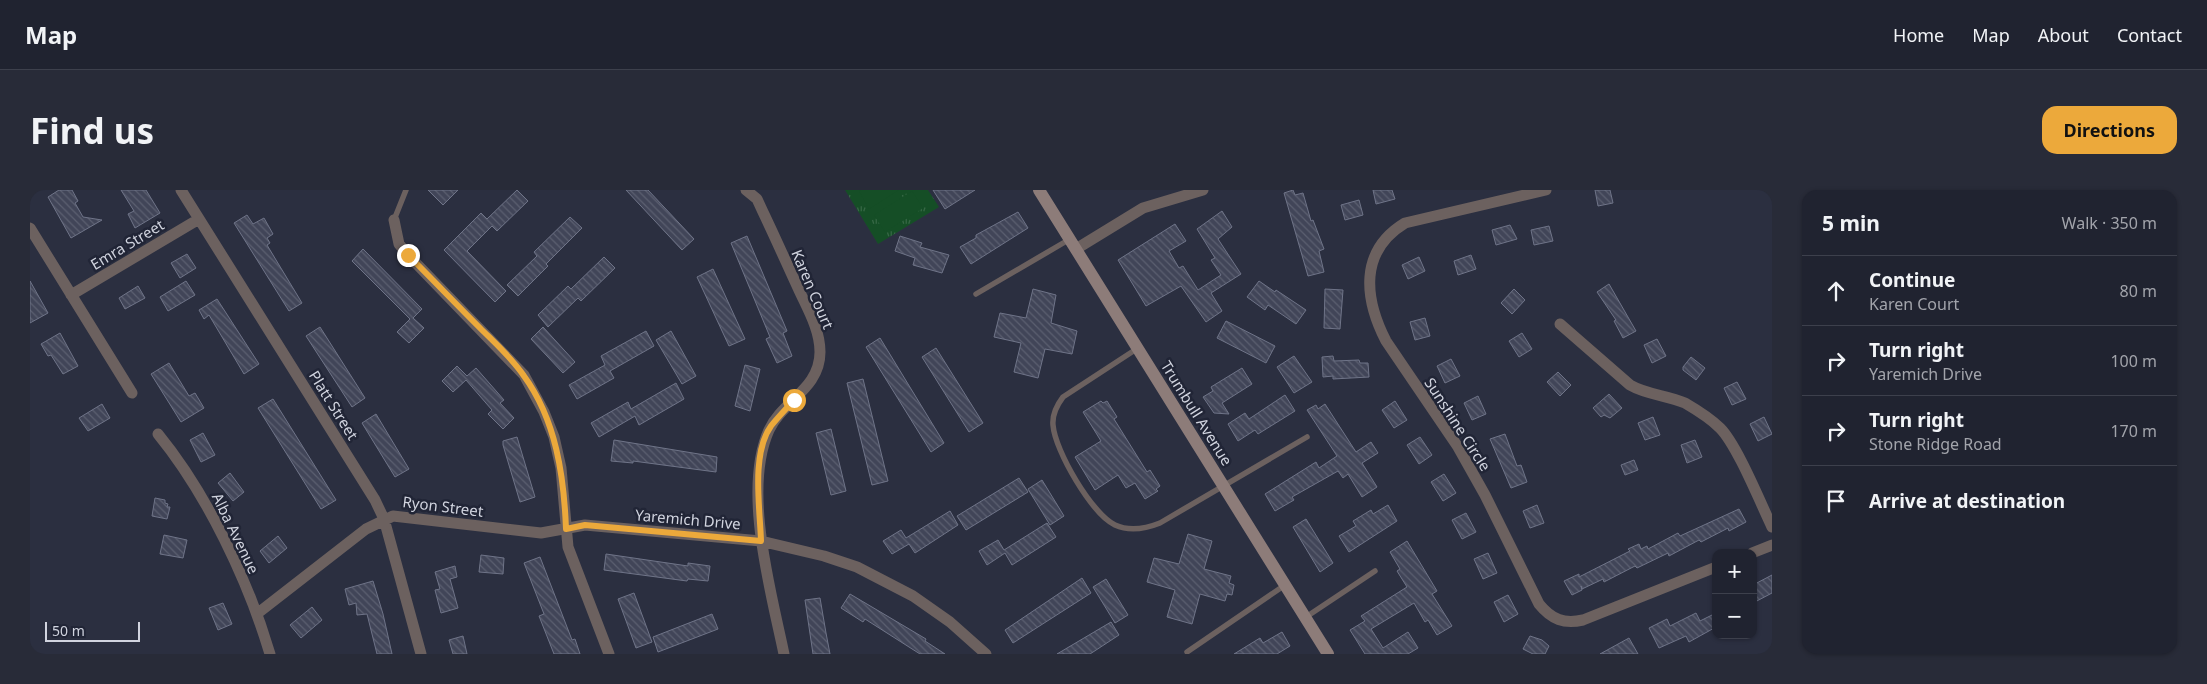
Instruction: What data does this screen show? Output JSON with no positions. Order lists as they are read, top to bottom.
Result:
{
  "streets": {
    "street": [
      "Emra Street",
      "Karen Court",
      "Platt Street",
      "Trumbull Avenue",
      "Sunshine Circle",
      "Ryon Street",
      "Yaremich Drive",
      "Alba Avenue"
    ]
  },
  "crossings": [
    ["Emra Street", "Platt Street"],
    ["Karen Court", "Yaremich Drive"],
    ["Platt Street", "Ryon Street"],
    ["Ryon Street", "Yaremich Drive"],
    ["Ryon Street", "Alba Avenue"]
  ],
  "scale_bar": "50 m",
  "page": {
    "header": "Map",
    "nav": [
      "Home",
      "Map",
      "About",
      "Contact"
    ],
    "buttons": "Directions",
    "title": "Find us",
    "heading": ["5 min", "Walk · 350 m"],
    "list": [
      ["Continue", "Karen Court", "80 m"],
      ["Turn right", "Yaremich Drive", "100 m"],
      ["Turn right", "Stone Ridge Road", "170 m"],
      "Arrive at destination"
    ],
    "map_buttons": ["+", "−"],
    "scale": "50 m"
  }
}
